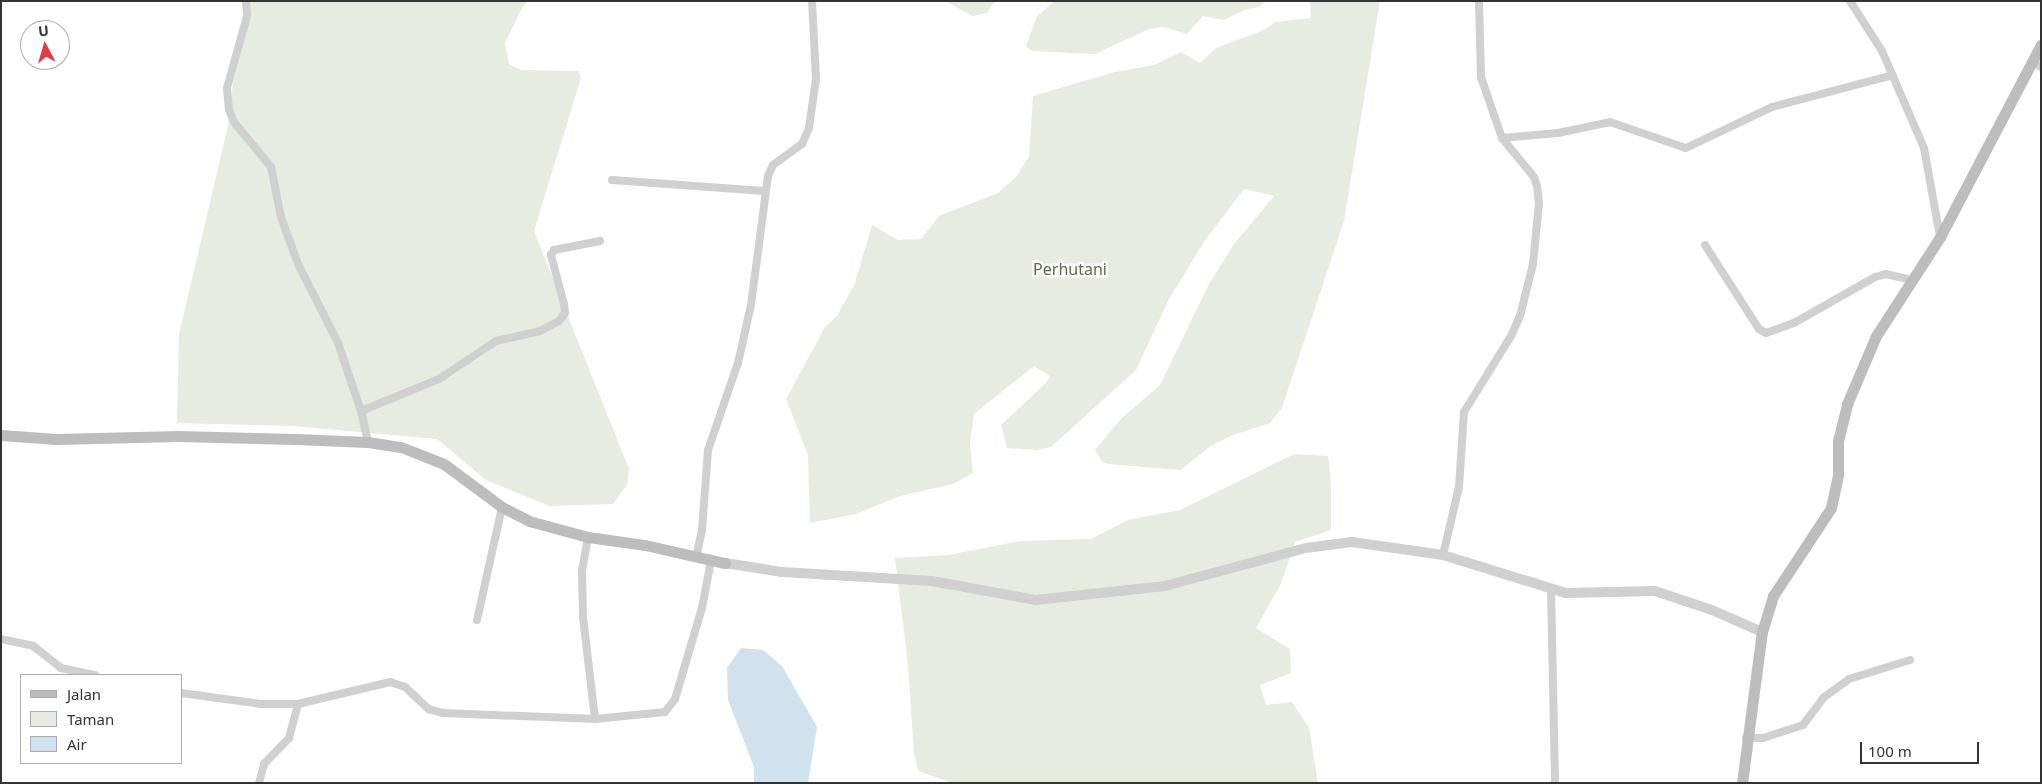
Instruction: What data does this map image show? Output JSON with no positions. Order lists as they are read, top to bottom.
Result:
{
  "parks": ["Perhutani"],
  "legend": ["Jalan", "Taman", "Air"],
  "scale_bar": "100 m",
  "north": "top"
}
